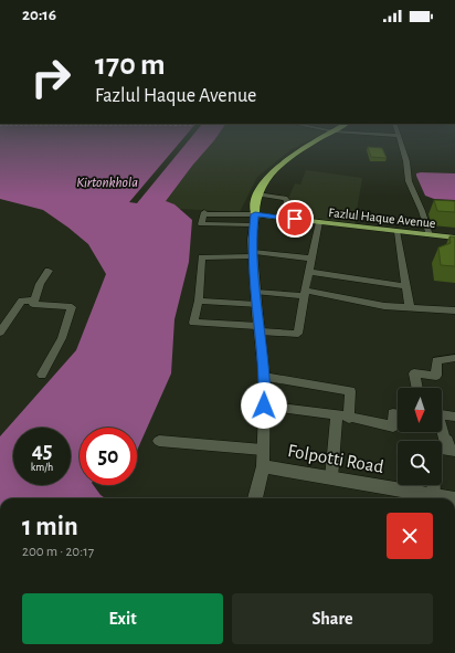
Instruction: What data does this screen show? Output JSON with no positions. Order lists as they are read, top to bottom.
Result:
{
  "streets": {
    "main road": ["Fazlul Haque Avenue", "Folpotti Road"]
  },
  "water": ["Kirtonkhola"],
  "north": "bottom",
  "page": {
    "status": "20:16",
    "turn": ["170 m", "Fazlul Haque Avenue"],
    "speed": "45 km/h",
    "limit": "50",
    "heading": ["1 min", "200 m · 20:17"],
    "buttons": ["Exit", "Share"]
  }
}
